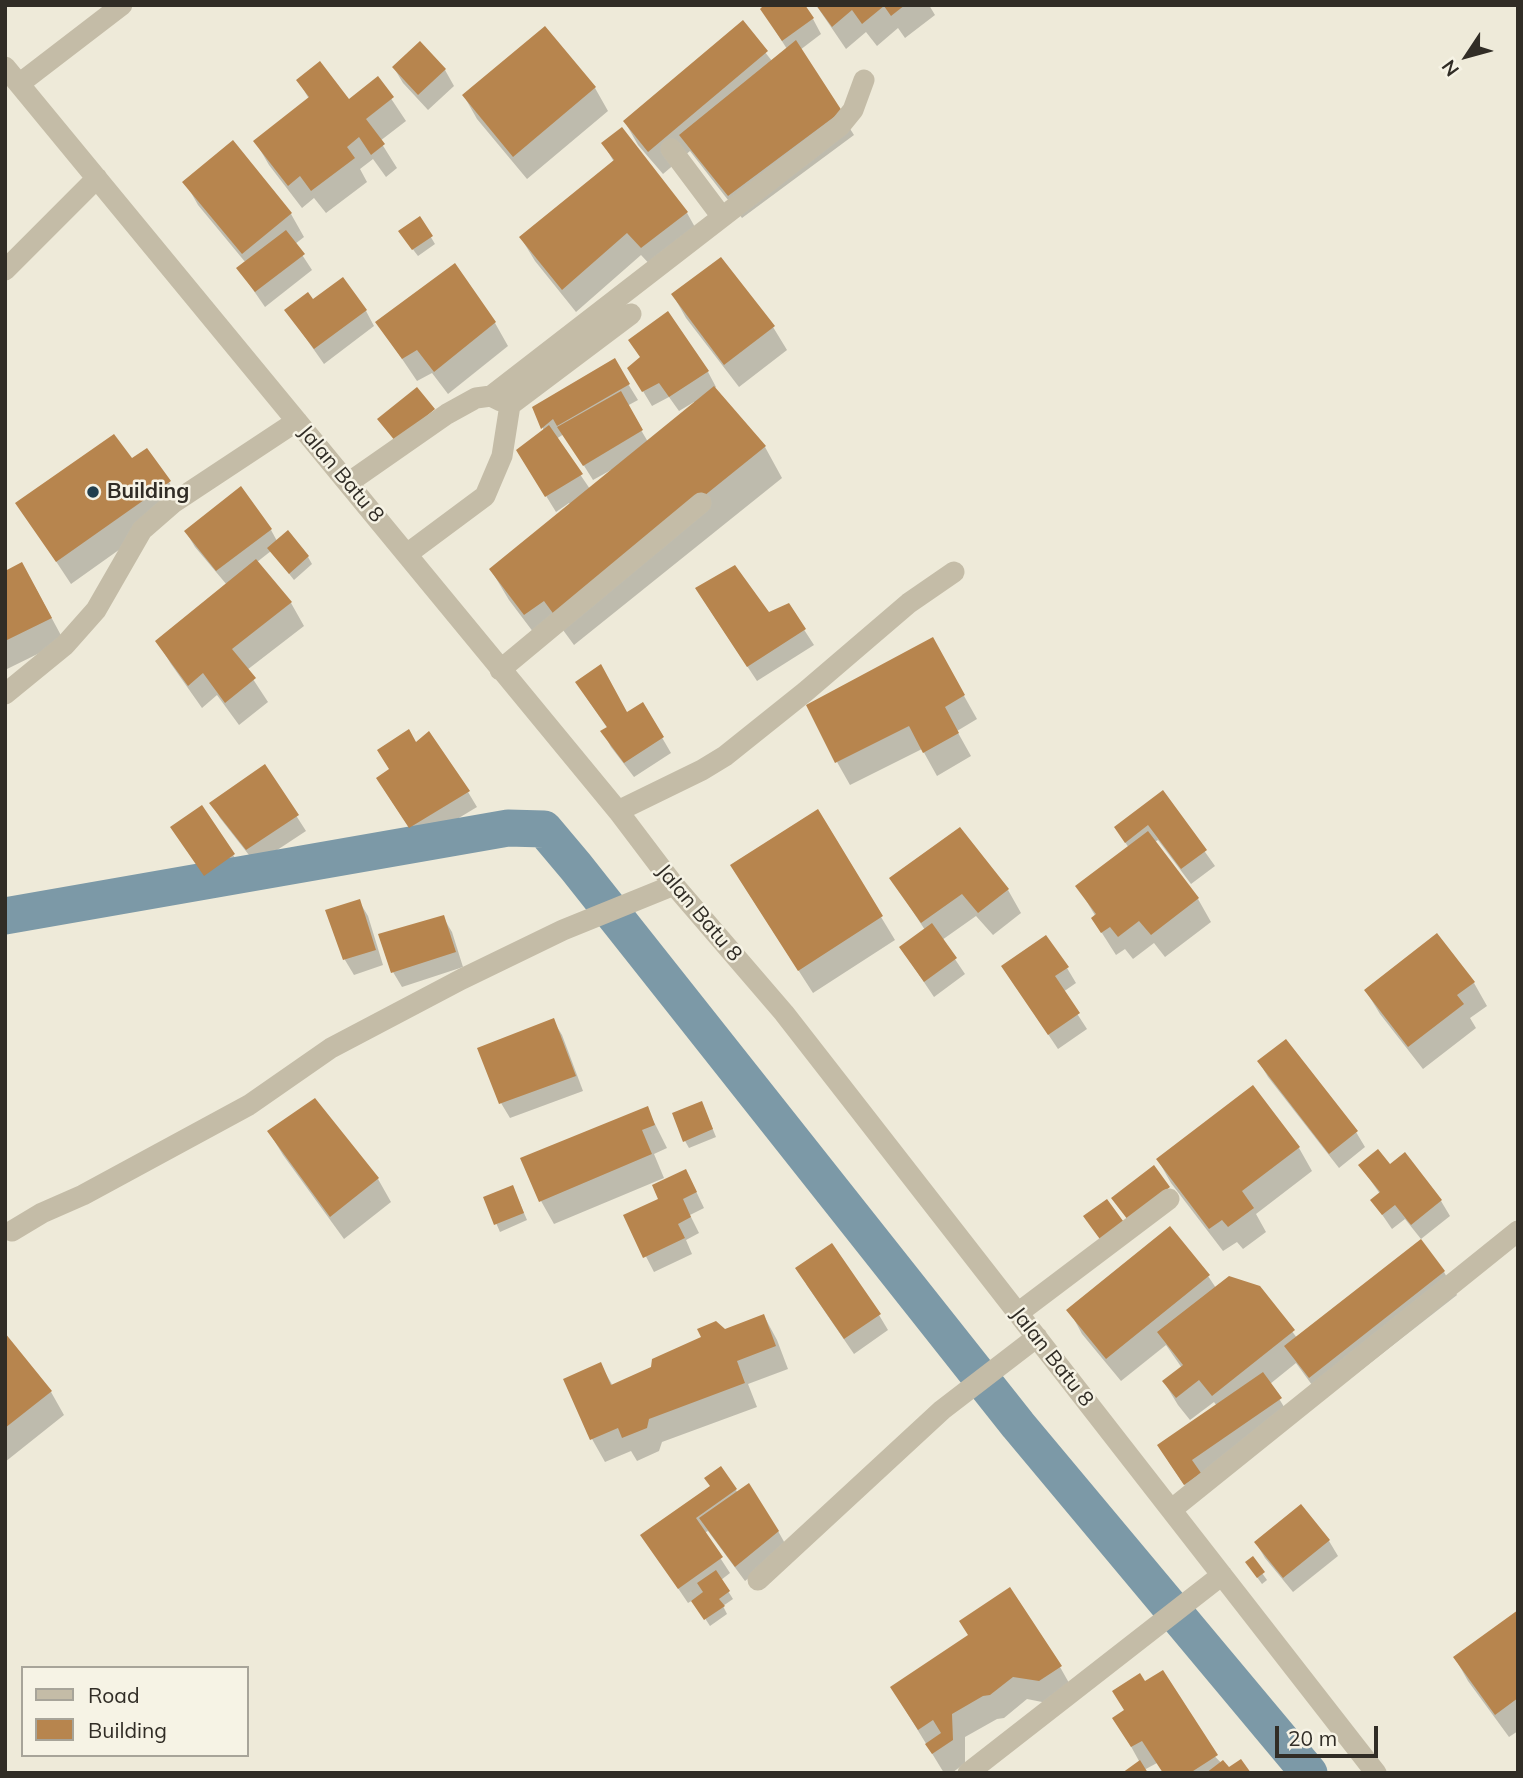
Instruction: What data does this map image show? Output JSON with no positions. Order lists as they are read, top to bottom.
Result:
{
  "streets": {
    "street": ["Jalan Batu 8"]
  },
  "places": ["Building"],
  "legend": ["Road", "Building"],
  "scale_bar": "20 m",
  "north": "bottom left"
}
